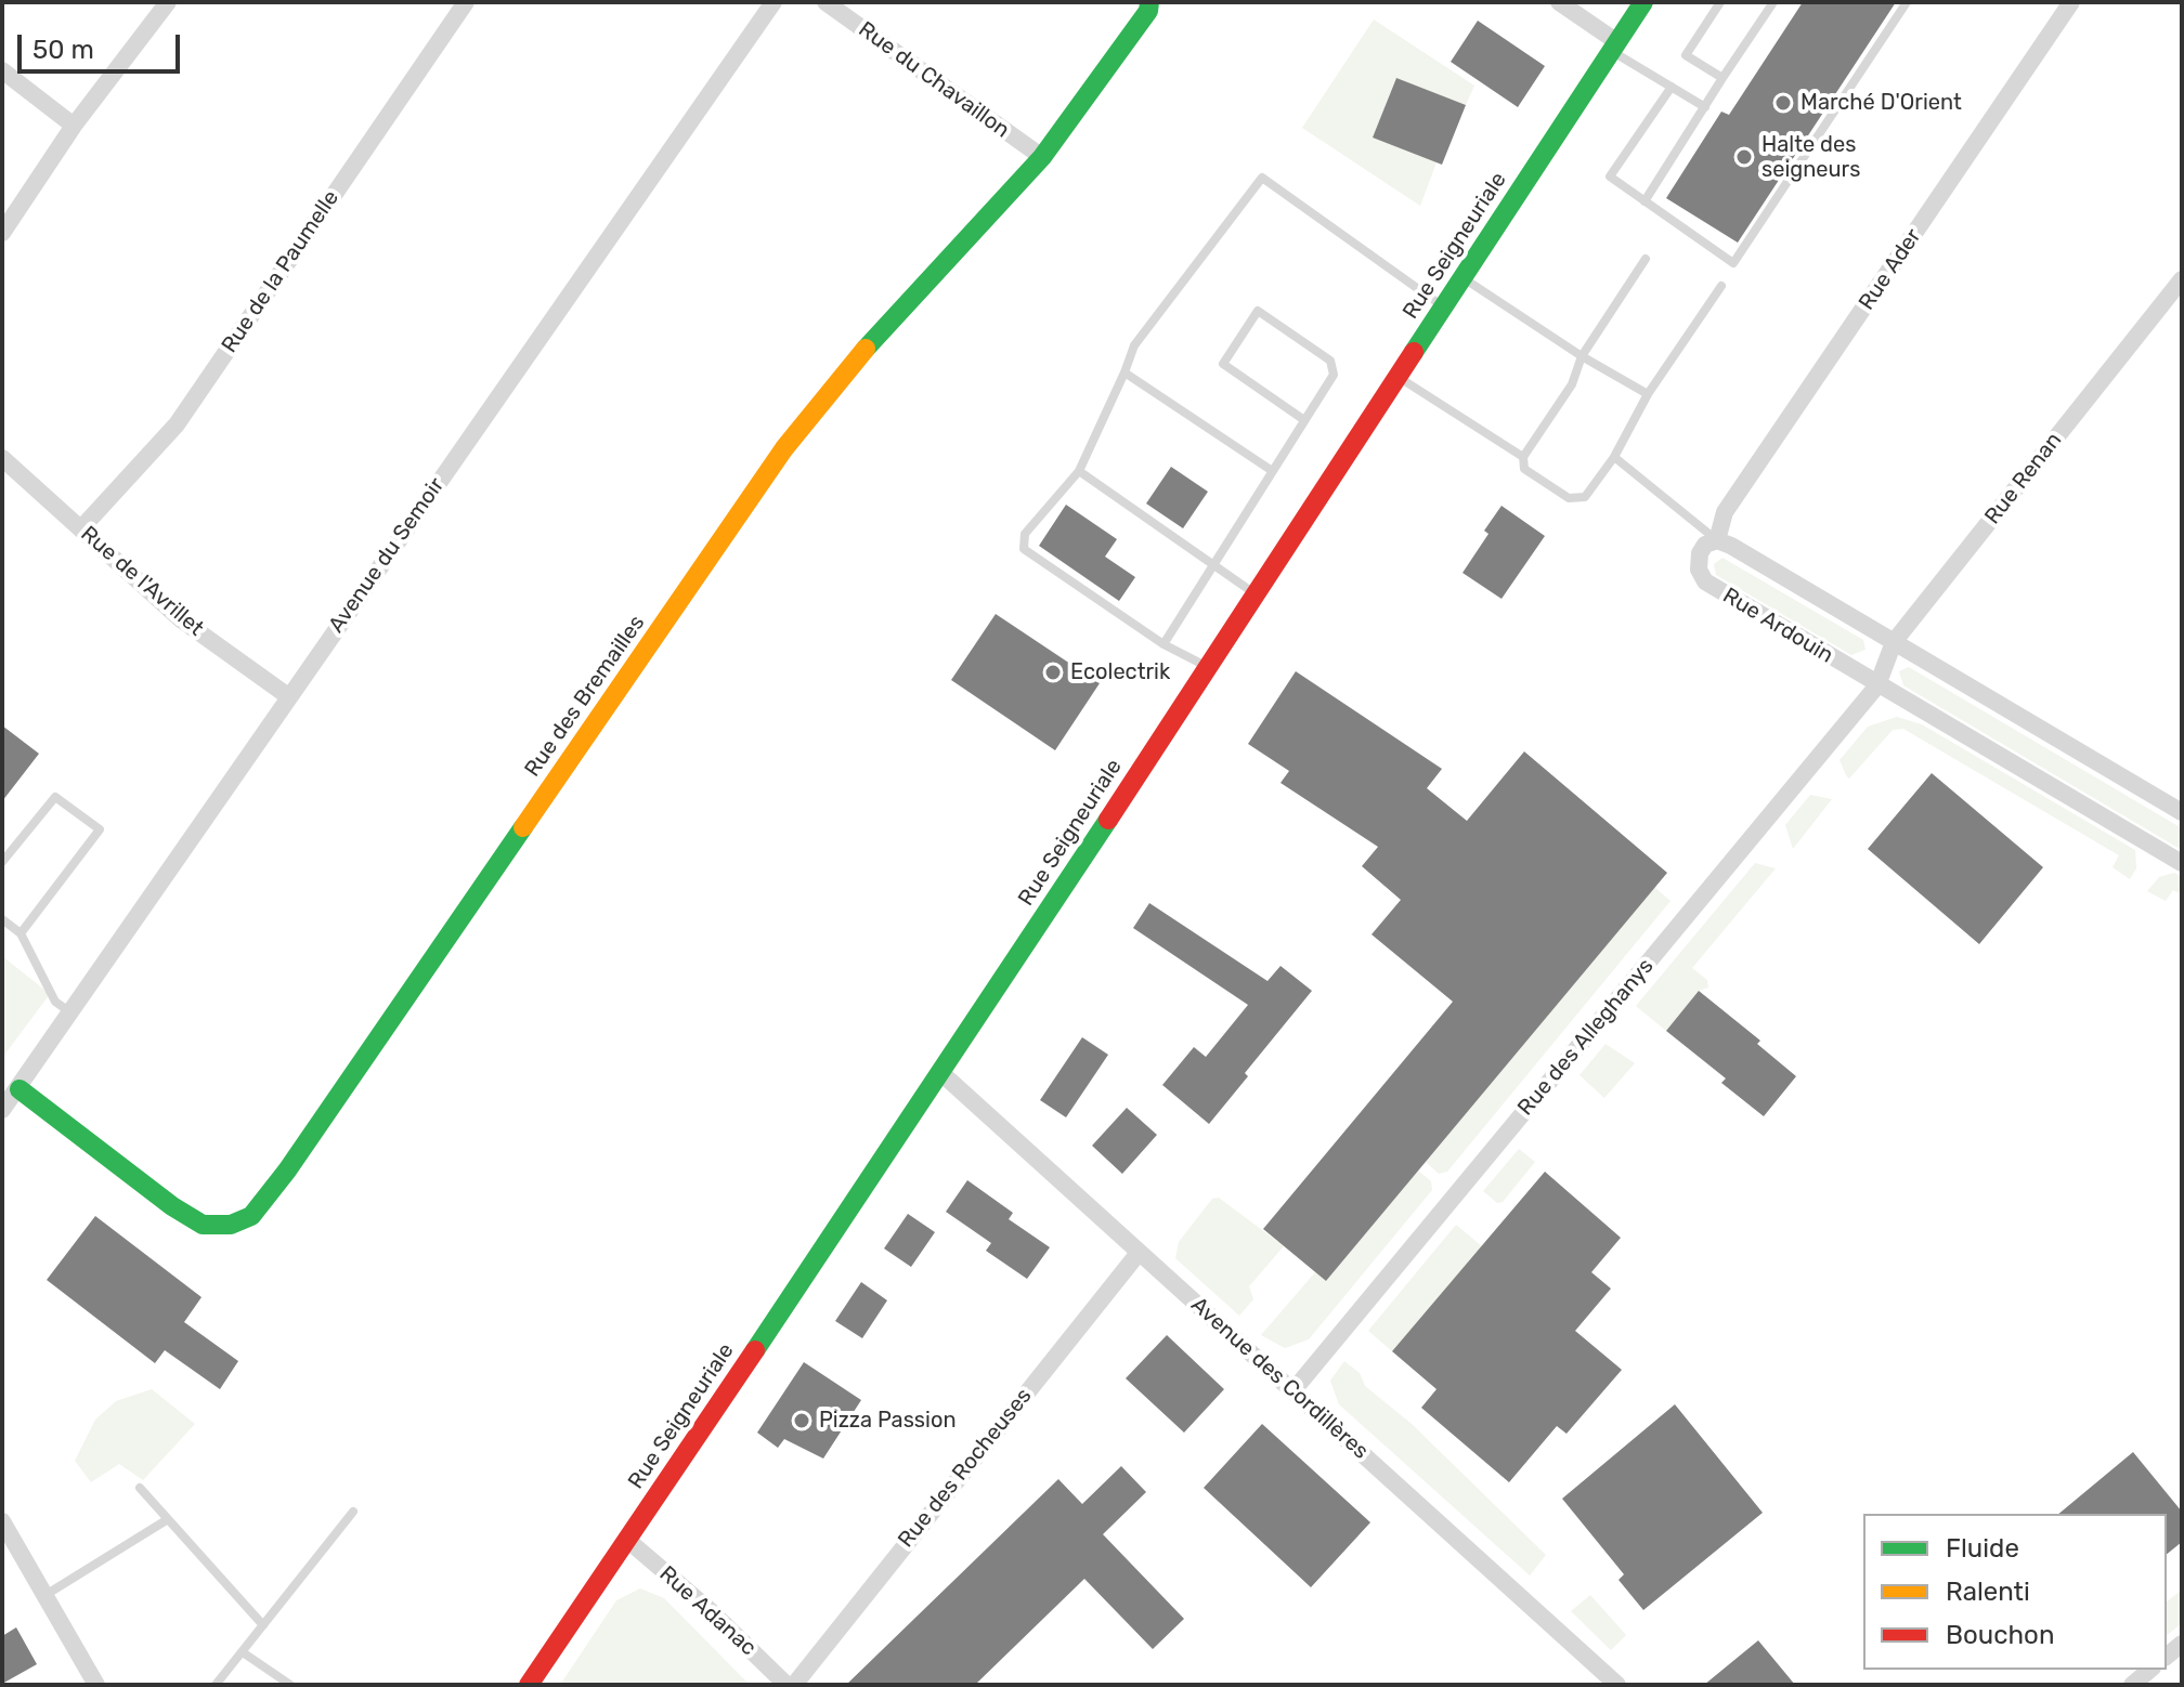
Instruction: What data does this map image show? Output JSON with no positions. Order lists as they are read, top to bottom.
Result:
{
  "streets": {
    "street": [
      "Rue du Chavaillon",
      "Rue Seigneuriale",
      "Rue Ader",
      "Rue de la Paumelle",
      "Rue Renan",
      "Avenue du Semoir",
      "Rue de l'Avrillet",
      "Rue Ardouin",
      "Rue des Bremailles",
      "Rue des Alleghanys",
      "Avenue des Cordillères",
      "Rue des Rocheuses",
      "Rue Adanac"
    ]
  },
  "crossings": [
    ["Rue du Chavaillon", "Rue des Bremailles"],
    ["Rue Seigneuriale", "Avenue des Cordillères"],
    ["Rue Seigneuriale", "Rue Adanac"],
    ["Rue Ader", "Rue Ardouin"],
    ["Rue de la Paumelle", "Rue de l'Avrillet"],
    ["Rue Renan", "Rue Ardouin"],
    ["Rue Renan", "Rue des Alleghanys"],
    ["Avenue du Semoir", "Rue de l'Avrillet"],
    ["Avenue du Semoir", "Rue des Bremailles"],
    ["Rue Ardouin", "Rue des Alleghanys"],
    ["Rue des Alleghanys", "Avenue des Cordillères"],
    ["Avenue des Cordillères", "Rue des Rocheuses"]
  ],
  "places": [
    "Marché D'Orient",
    "Halte des seigneurs",
    "Ecolectrik",
    "Pizza Passion"
  ],
  "legend": ["Fluide", "Ralenti", "Bouchon"],
  "scale_bar": "50 m"
}
